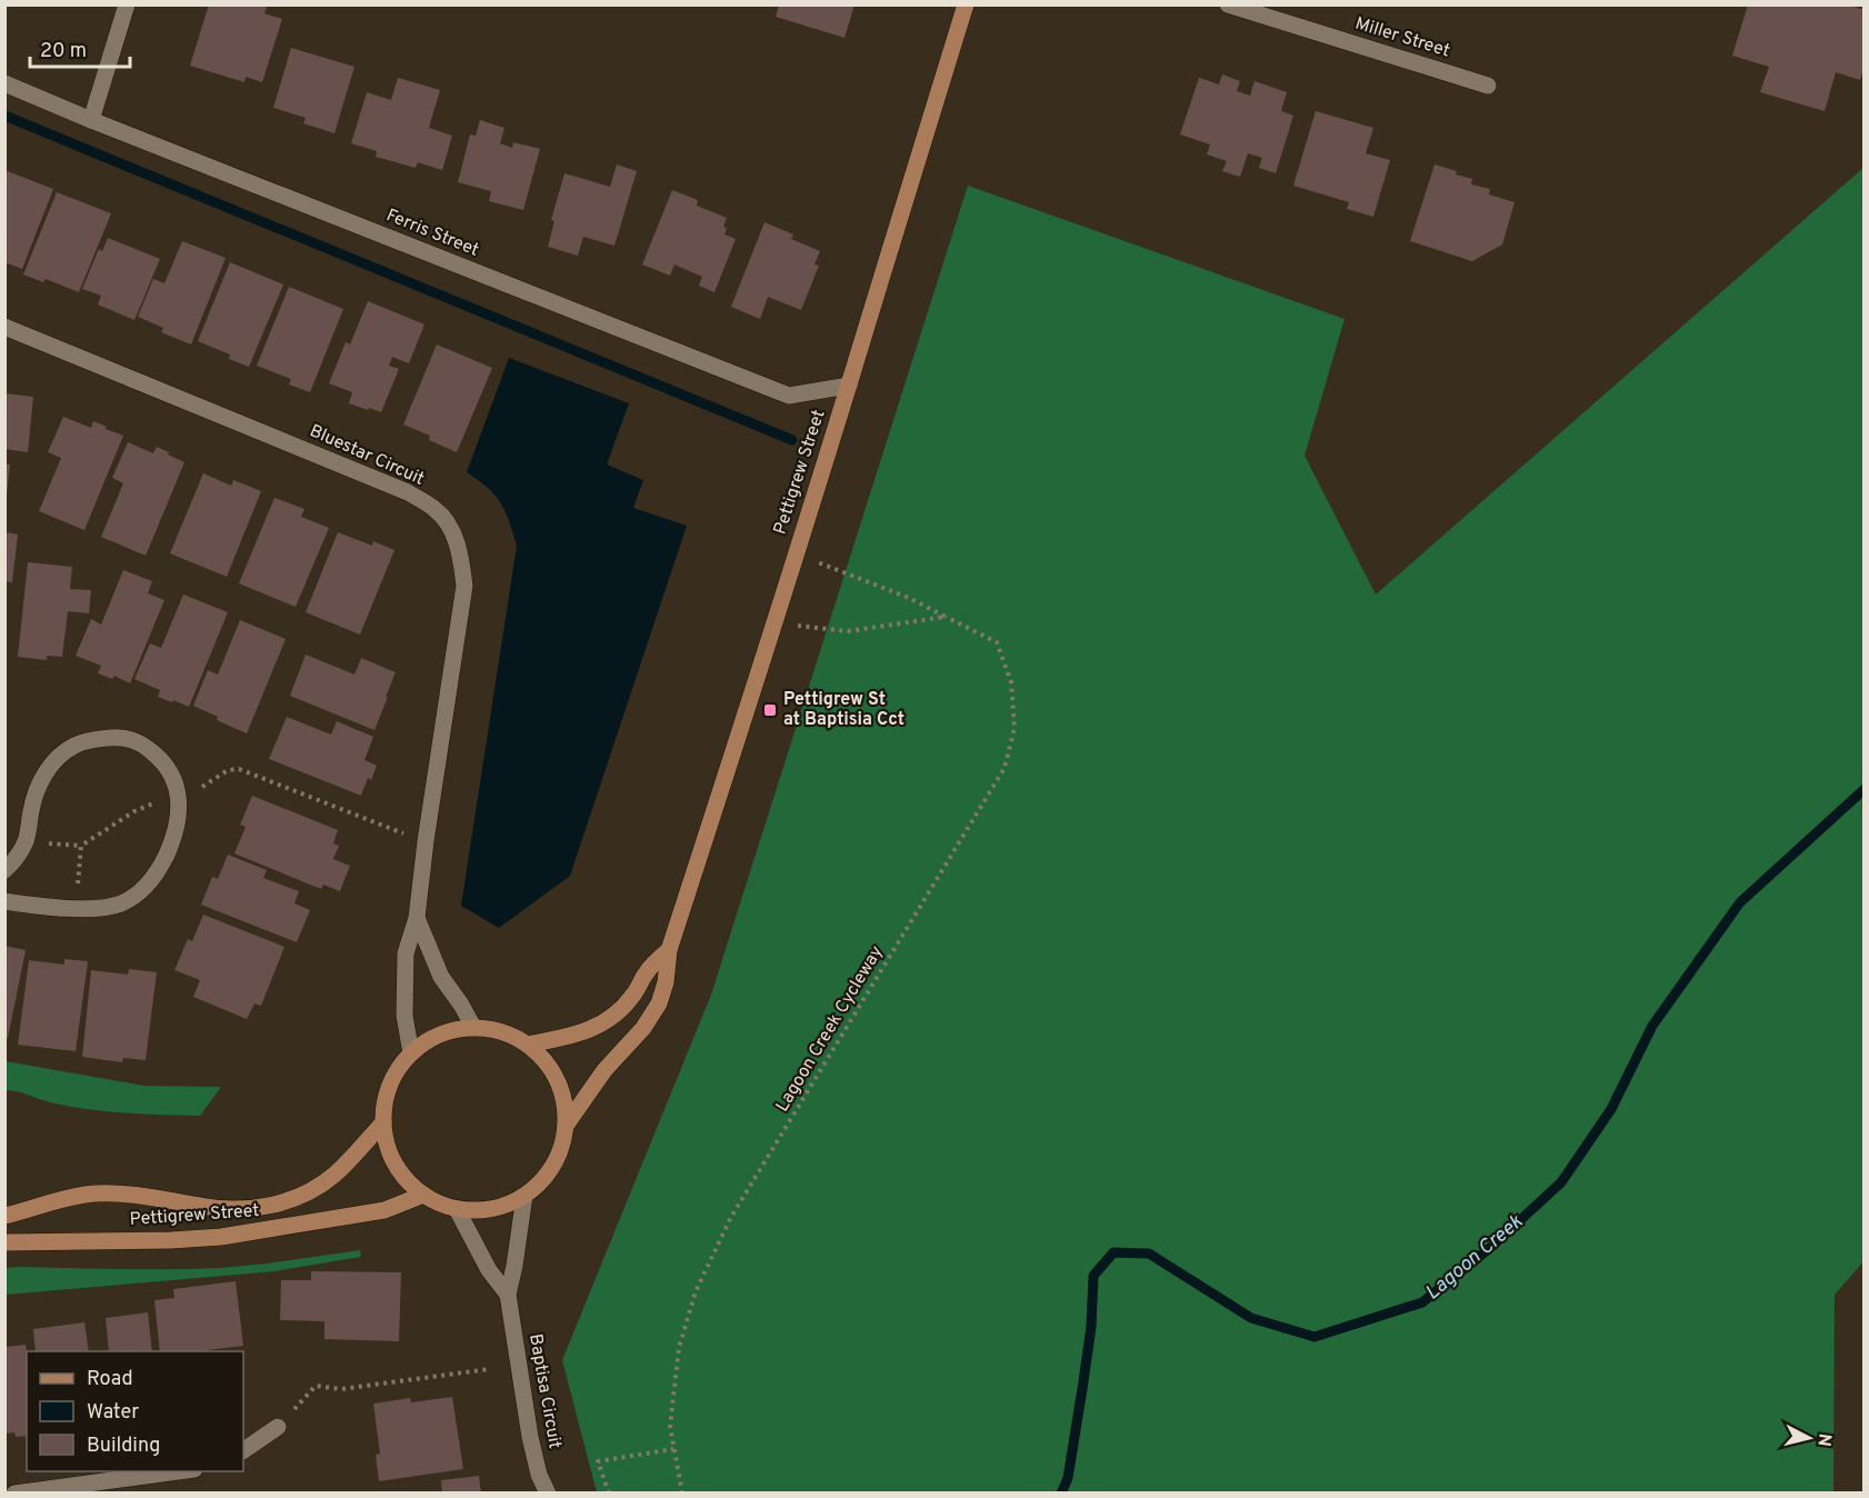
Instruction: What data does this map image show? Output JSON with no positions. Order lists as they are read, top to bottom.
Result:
{
  "streets": {
    "main road": ["Pettigrew Street"],
    "street": [
      "Miller Street",
      "Ferris Street",
      "Bluestar Circuit",
      "Baptisa Circuit"
    ],
    "path": ["Lagoon Creek Cycleway"]
  },
  "crossings": [
    ["Ferris Street", "Pettigrew Street"],
    ["Bluestar Circuit", "Pettigrew Street"],
    ["Bluestar Circuit", "Baptisa Circuit"],
    ["Pettigrew Street", "Lagoon Creek Cycleway"],
    ["Pettigrew Street", "Baptisa Circuit"]
  ],
  "water": ["Lagoon Creek"],
  "places": {
    "transit": ["Pettigrew St at Baptisia Cct"]
  },
  "legend": ["Road", "Water", "Building"],
  "scale_bar": "20 m",
  "north": "right"
}
